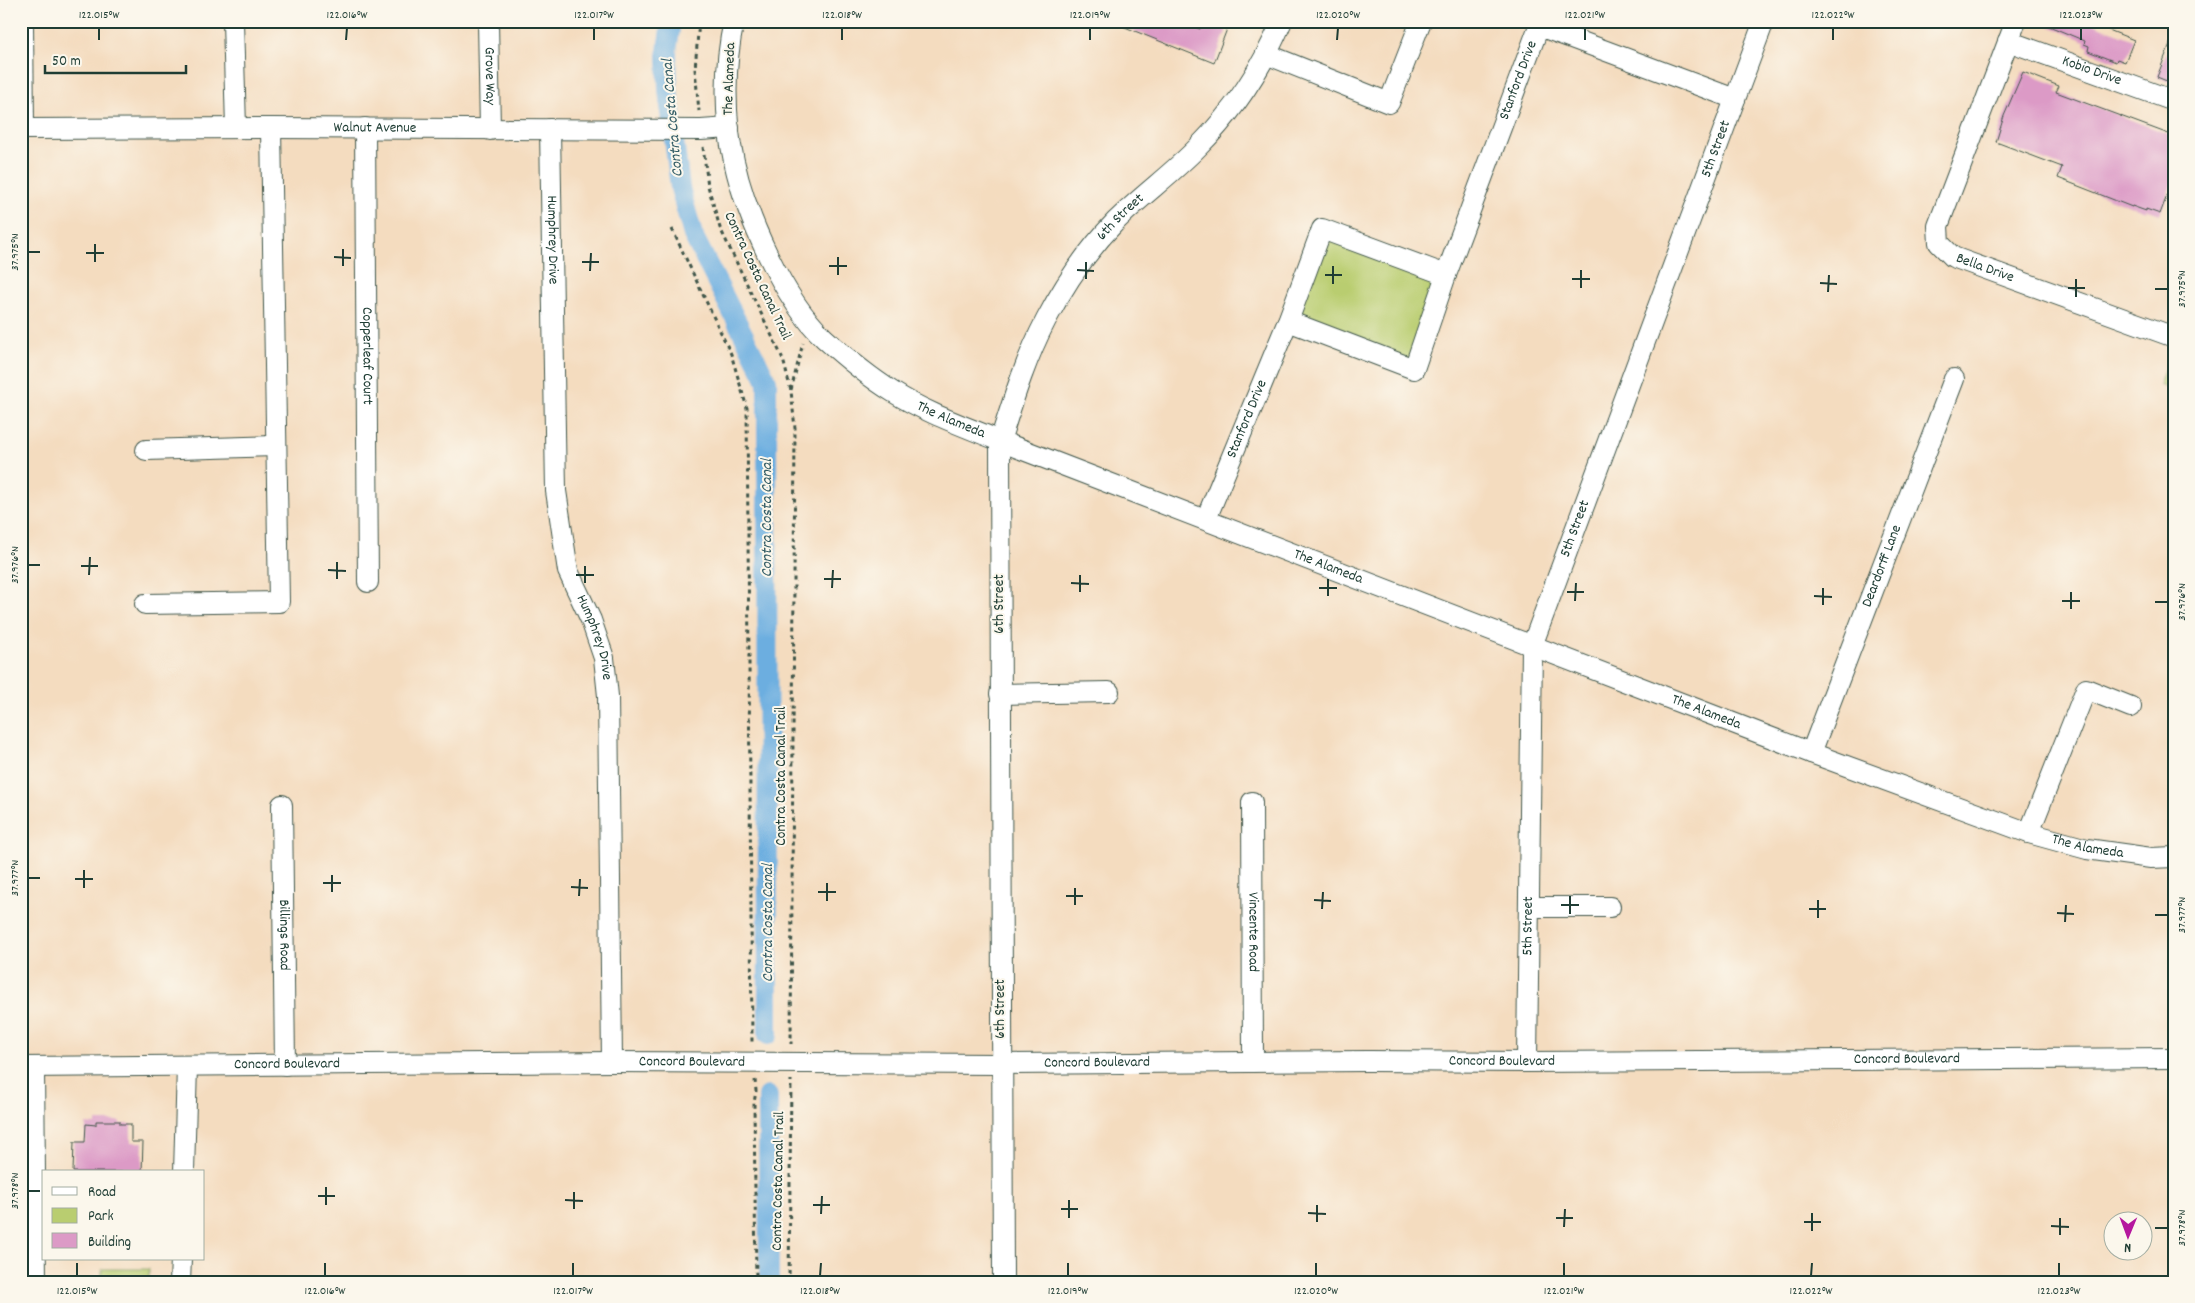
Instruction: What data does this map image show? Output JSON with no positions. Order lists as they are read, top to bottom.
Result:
{
  "streets": {
    "street": [
      "Kobio Drive",
      "Grove Way",
      "The Alameda",
      "Stanford Drive",
      "Walnut Avenue",
      "5th Street",
      "6th Street",
      "Humphrey Drive",
      "Bella Drive",
      "Copperleaf Court",
      "Deardorff Lane",
      "Vincente Road",
      "Billings Road",
      "Concord Boulevard"
    ],
    "path": ["Contra Costa Canal Trail"]
  },
  "crossings": [
    ["Kobio Drive", "Bella Drive"],
    ["Grove Way", "Walnut Avenue"],
    ["The Alameda", "Stanford Drive"],
    ["The Alameda", "Walnut Avenue"],
    ["The Alameda", "5th Street"],
    ["The Alameda", "6th Street"],
    ["The Alameda", "Contra Costa Canal Trail"],
    ["The Alameda", "Deardorff Lane"],
    ["Stanford Drive", "5th Street"],
    ["Walnut Avenue", "Humphrey Drive"],
    ["Walnut Avenue", "Contra Costa Canal Trail"],
    ["Walnut Avenue", "Copperleaf Court"],
    ["5th Street", "Concord Boulevard"],
    ["6th Street", "Concord Boulevard"],
    ["Humphrey Drive", "Concord Boulevard"],
    ["Contra Costa Canal Trail", "Concord Boulevard"],
    ["Vincente Road", "Concord Boulevard"],
    ["Billings Road", "Concord Boulevard"]
  ],
  "water": ["Contra Costa Canal"],
  "legend": ["Road", "Park", "Building"],
  "scale_bar": "50 m",
  "north": "bottom",
  "coordinates": [
    "122.015°W",
    "122.016°W",
    "122.017°W",
    "122.018°W",
    "122.019°W",
    "122.020°W",
    "122.021°W",
    "122.022°W",
    "122.023°W",
    "37.975°N",
    "37.976°N",
    "37.977°N",
    "37.978°N"
  ]
}
